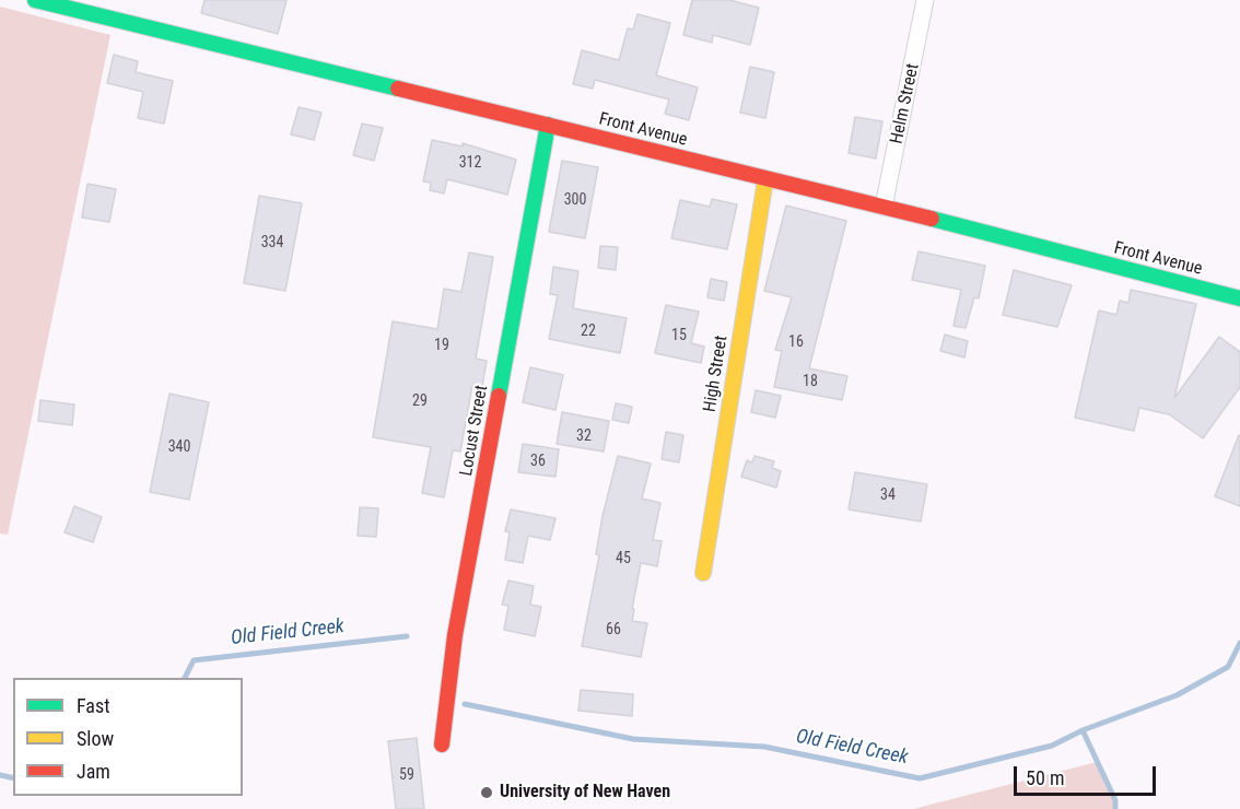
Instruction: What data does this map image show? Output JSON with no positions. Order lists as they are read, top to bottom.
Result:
{
  "streets": {
    "street": [
      "Helm Street",
      "Front Avenue",
      "High Street",
      "Locust Street"
    ]
  },
  "crossings": [
    ["Helm Street", "Front Avenue"],
    ["Front Avenue", "High Street"],
    ["Front Avenue", "Locust Street"]
  ],
  "water": ["Old Field Creek"],
  "places": ["University of New Haven"],
  "house_numbers": [
    "312",
    "300",
    "334",
    "22",
    "15",
    "16",
    "19",
    "18",
    "29",
    "32",
    "340",
    "36",
    "34",
    "45",
    "66",
    "59"
  ],
  "legend": ["Fast", "Slow", "Jam"],
  "scale_bar": "50 m"
}
